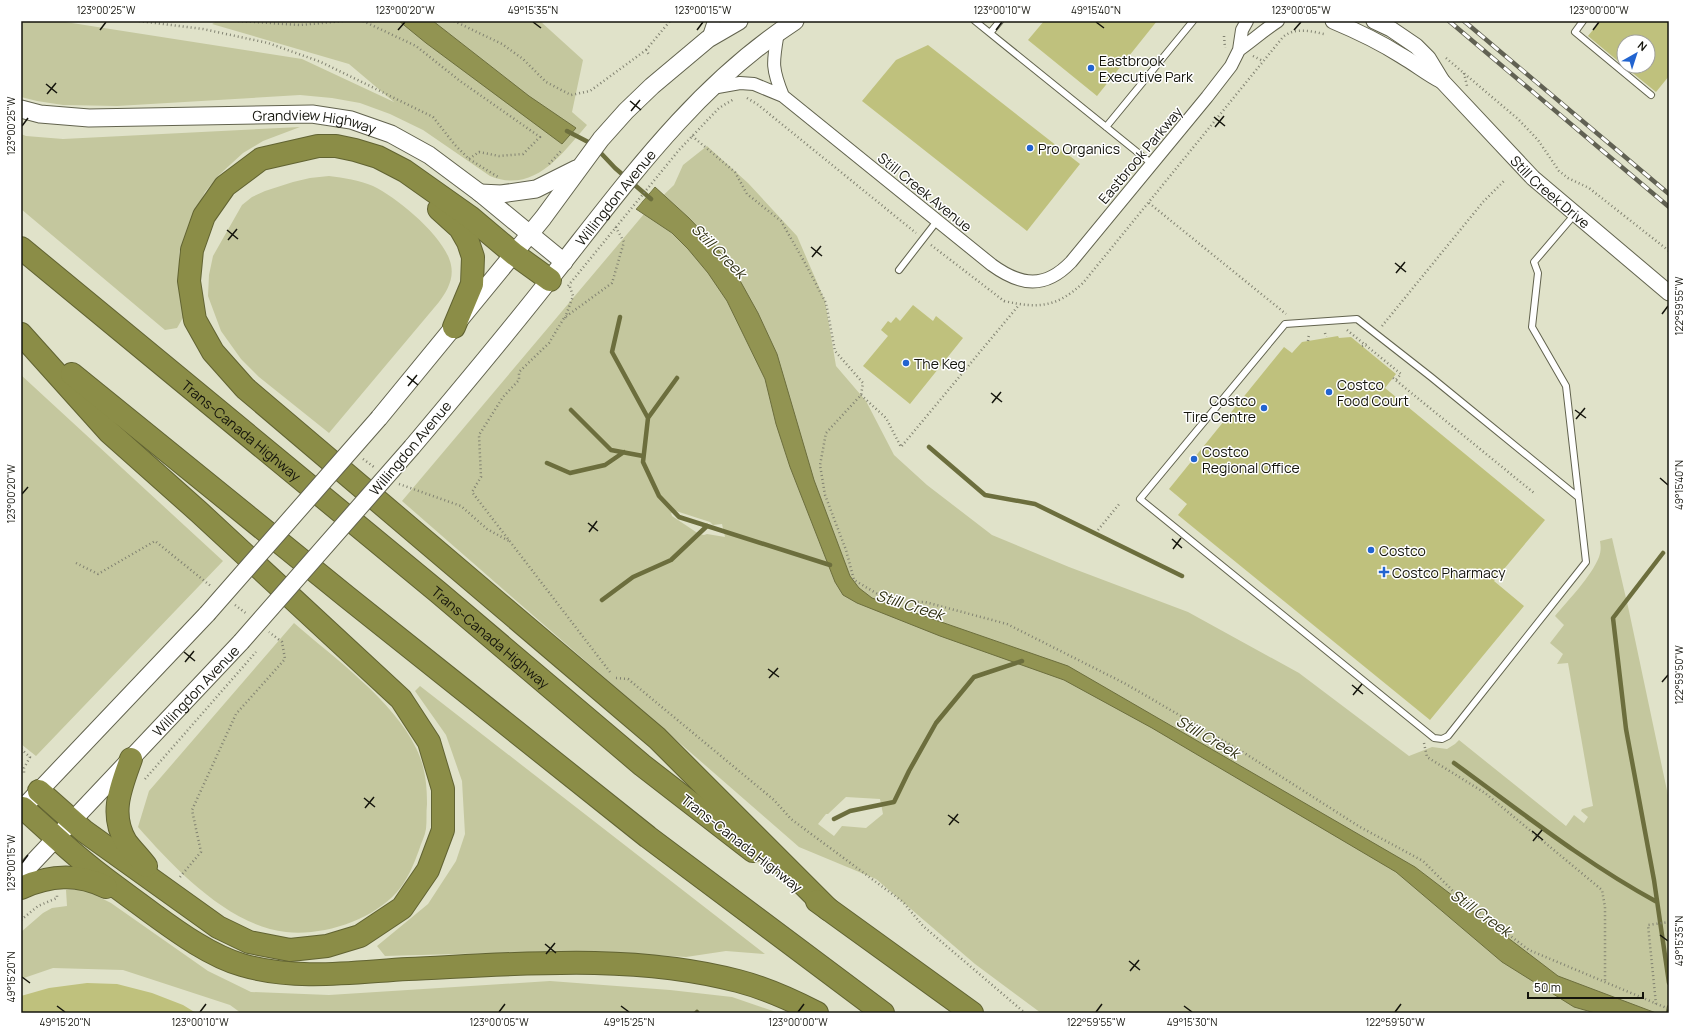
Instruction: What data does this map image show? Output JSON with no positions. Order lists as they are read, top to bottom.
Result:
{
  "streets": {
    "highway": ["Trans-Canada Highway"],
    "main road": ["Grandview Highway", "Willingdon Avenue"],
    "street": ["Eastbrook Parkway", "Still Creek Drive", "Still Creek Avenue"]
  },
  "crossings": [
    ["Grandview Highway", "Willingdon Avenue"],
    ["Eastbrook Parkway", "Still Creek Avenue"],
    ["Still Creek Avenue", "Willingdon Avenue"]
  ],
  "water": ["Still Creek"],
  "places": {
    "other": [
      "Eastbrook Executive Park",
      "Pro Organics",
      "The Keg",
      "Costco Food Court",
      "Costco Tire Centre",
      "Costco Regional Office",
      "Costco"
    ],
    "health": ["Costco Pharmacy"]
  },
  "scale_bar": "50 m",
  "north": "top right",
  "coordinates": [
    "123°00'25\"W",
    "123°00'20\"W",
    "49°15'35\"N",
    "123°00'15\"W",
    "123°00'10\"W",
    "49°15'40\"N",
    "123°00'05\"W",
    "123°00'00\"W",
    "122°59'55\"W",
    "122°59'50\"W",
    "49°15'20\"N",
    "49°15'25\"N",
    "49°15'30\"N"
  ]
}
